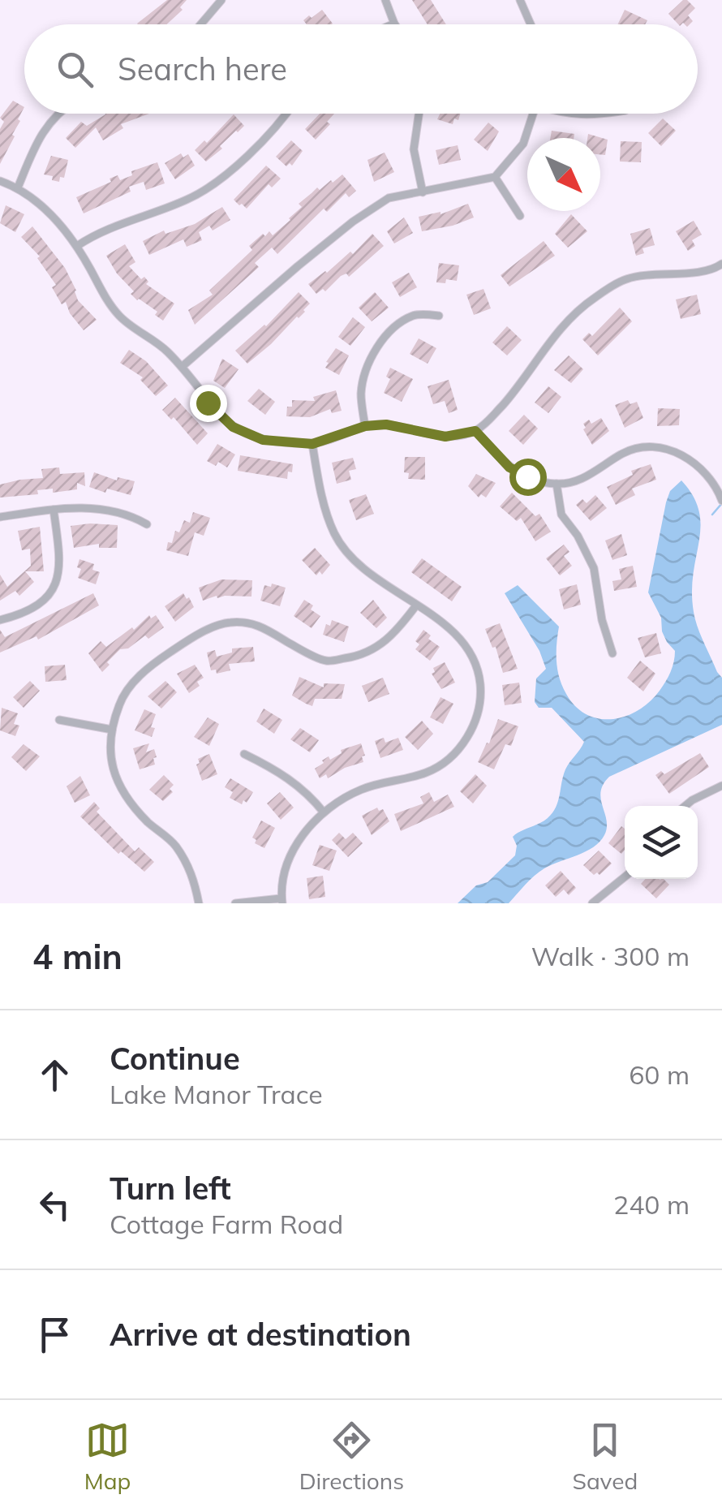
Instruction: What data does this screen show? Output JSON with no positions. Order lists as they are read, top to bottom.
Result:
{
  "north": "bottom right",
  "page": {
    "search": "Search here",
    "heading": ["4 min", "Walk · 300 m"],
    "list": [
      ["Continue", "Lake Manor Trace", "60 m"],
      ["Turn left", "Cottage Farm Road", "240 m"],
      "Arrive at destination"
    ],
    "nav": ["Map", "Directions", "Saved"]
  }
}
